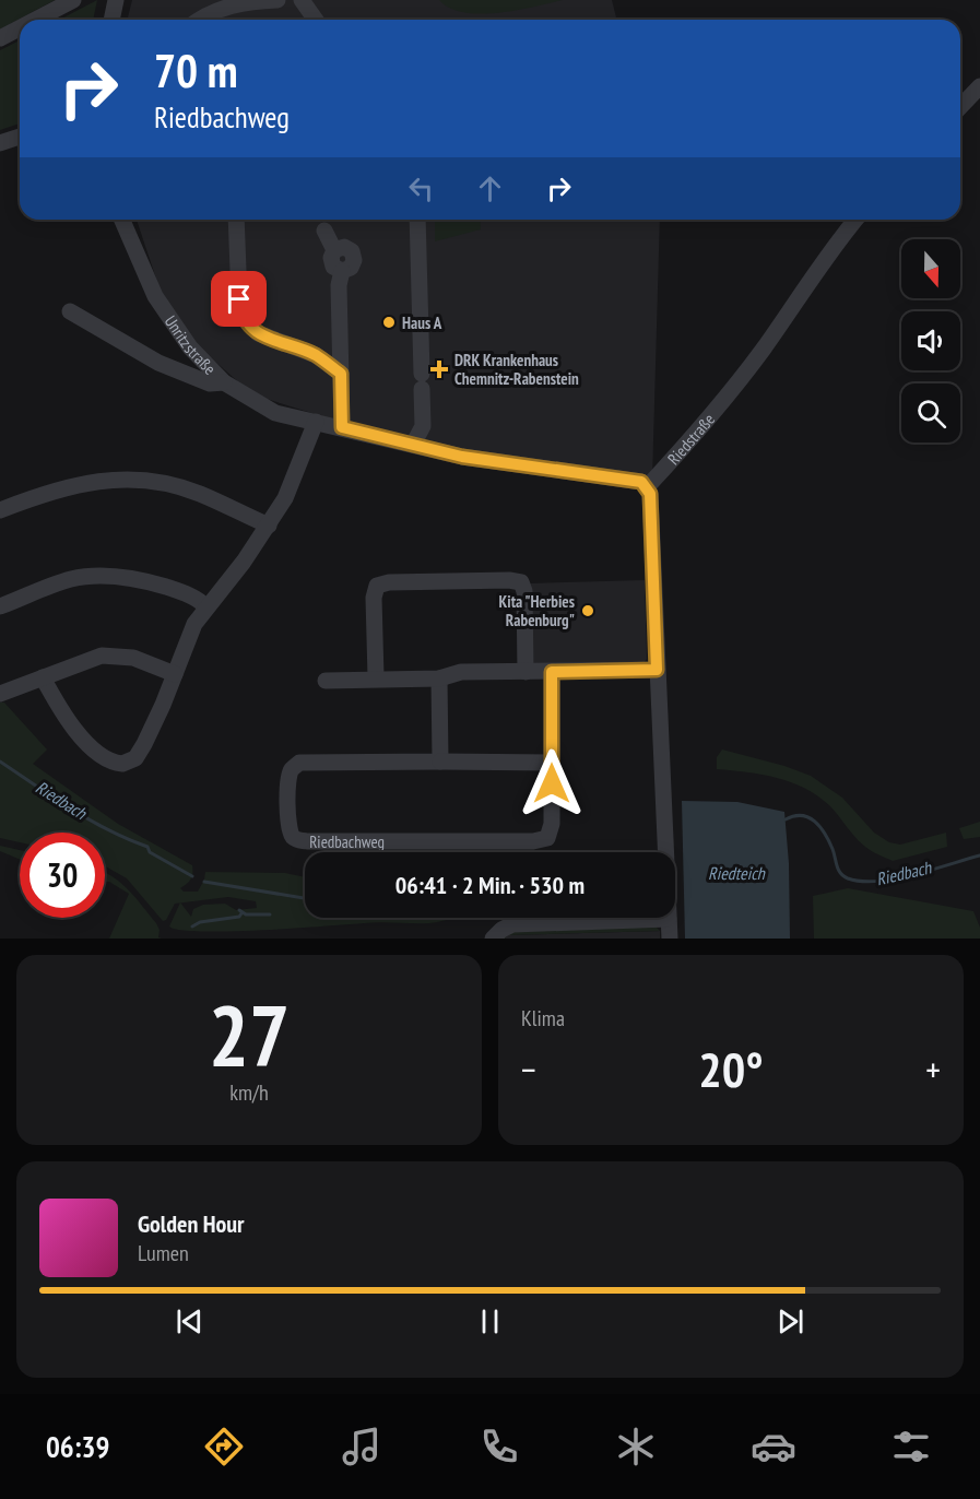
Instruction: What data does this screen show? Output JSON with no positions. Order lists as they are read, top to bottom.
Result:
{
  "streets": {
    "street": ["Unritzstraße", "Riedstraße", "Riedbachweg"]
  },
  "crossings": [
    ["Unritzstraße", "Riedstraße"]
  ],
  "water": ["Riedbach", "Riedteich"],
  "places": {
    "other": ["Haus A", "Kita \"Herbies Rabenburg\""],
    "health": ["DRK Krankenhaus Chemnitz-Rabenstein"]
  },
  "north": "bottom",
  "page": {
    "turn": ["70 m", "Riedbachweg"],
    "limit": "30",
    "trip": "06:41 · 2 Min. · 530 m",
    "tile": [
      ["27", "km/h"],
      "Klima"
    ],
    "heat": ["−", "20°", "+"],
    "song": ["Golden Hour", "Lumen"],
    "tabs": "06:39"
  }
}
